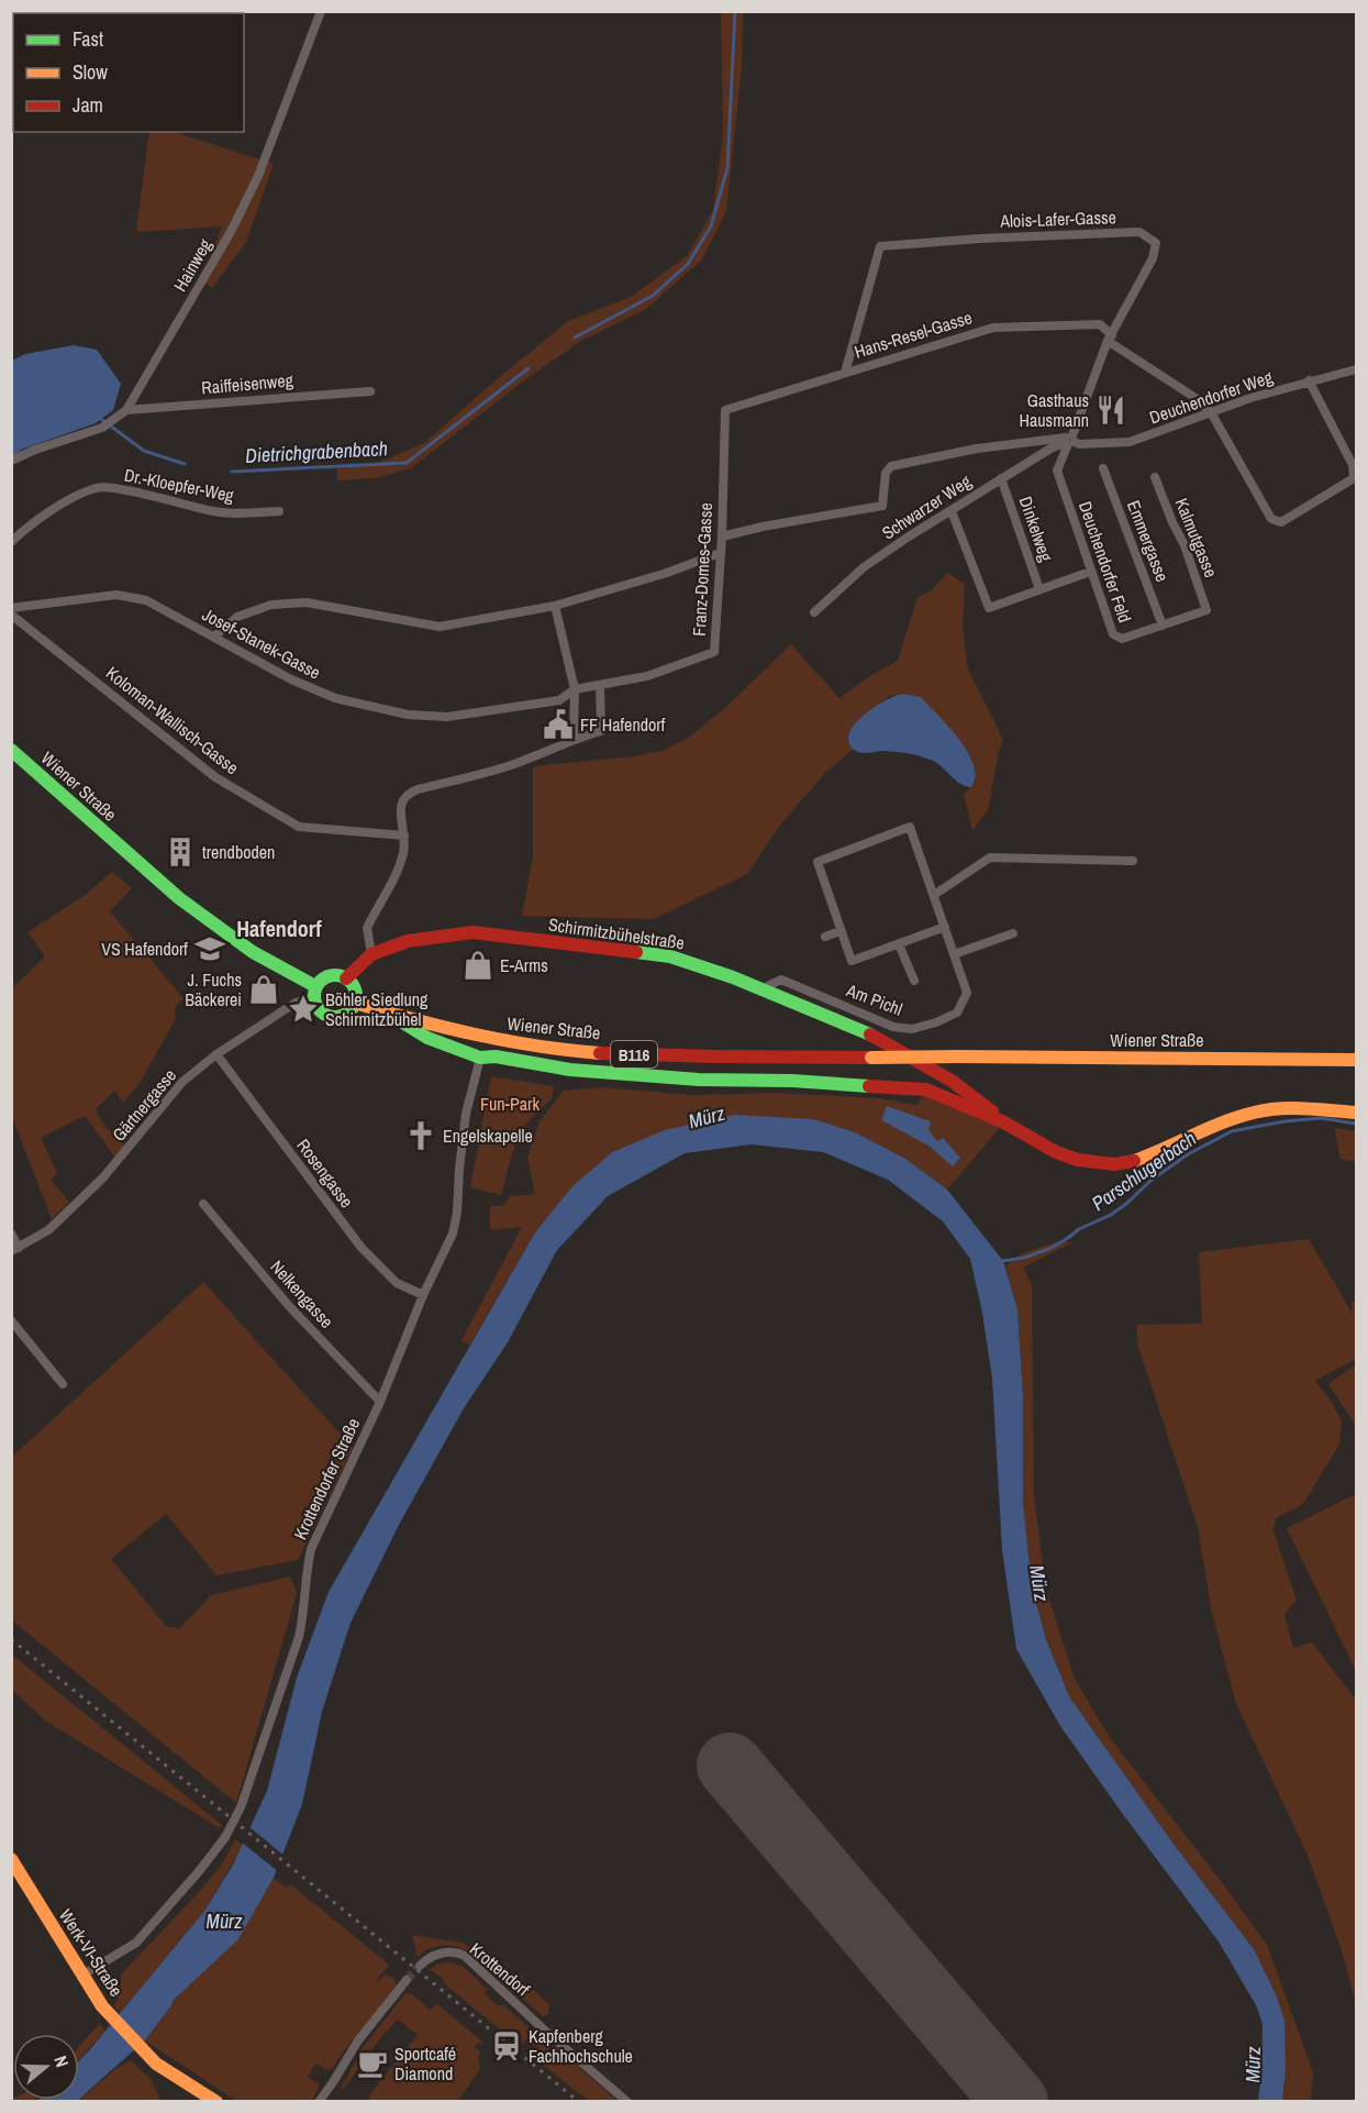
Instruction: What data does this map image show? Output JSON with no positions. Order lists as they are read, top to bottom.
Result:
{
  "streets": {
    "main road": [
      "Wiener Straße",
      "Schirmitzbühelstraße",
      "B116",
      "Werk-VI-Straße"
    ],
    "street": [
      "Alois-Lafer-Gasse",
      "Hainweg",
      "Hans-Resel-Gasse",
      "Raiffeisenweg",
      "Deuchendorfer Weg",
      "Dr.-Kloepfer-Weg",
      "Schwarzer Weg",
      "Dinkelweg",
      "Kalmutgasse",
      "Emmergasse",
      "Deuchendorfer Feld",
      "Franz-Domes-Gasse",
      "Josef-Stanek-Gasse",
      "Koloman-Wallisch-Gasse",
      "Am Pichl",
      "Gärtnergasse",
      "Rosengasse",
      "Nelkengasse",
      "Krottendorfer Straße",
      "Krottendorf"
    ]
  },
  "crossings": [
    ["Alois-Lafer-Gasse", "Hans-Resel-Gasse"],
    ["Alois-Lafer-Gasse", "Deuchendorfer Weg"],
    ["Alois-Lafer-Gasse", "Schwarzer Weg"],
    ["Alois-Lafer-Gasse", "Deuchendorfer Feld"],
    ["Hainweg", "Raiffeisenweg"],
    ["Hans-Resel-Gasse", "Deuchendorfer Weg"],
    ["Hans-Resel-Gasse", "Franz-Domes-Gasse"],
    ["Deuchendorfer Weg", "Schwarzer Weg"],
    ["Deuchendorfer Weg", "Deuchendorfer Feld"],
    ["Deuchendorfer Weg", "Franz-Domes-Gasse"],
    ["Schwarzer Weg", "Dinkelweg"],
    ["Schwarzer Weg", "Deuchendorfer Feld"],
    ["Kalmutgasse", "Deuchendorfer Feld"],
    ["Emmergasse", "Deuchendorfer Feld"],
    ["Franz-Domes-Gasse", "Josef-Stanek-Gasse"],
    ["Wiener Straße", "Gärtnergasse"],
    ["Schirmitzbühelstraße", "Am Pichl"],
    ["Gärtnergasse", "Rosengasse"],
    ["Rosengasse", "Krottendorfer Straße"],
    ["Nelkengasse", "Krottendorfer Straße"],
    ["Krottendorfer Straße", "Werk-VI-Straße"]
  ],
  "districts": ["Hafendorf"],
  "water": ["Dietrichgrabenbach", "Mürz", "Parschlugerbach"],
  "parks": ["Fun-Park"],
  "places": {
    "restaurant": ["Gasthaus Hausmann"],
    "public building": ["FF Hafendorf"],
    "building": ["trendboden"],
    "school or university": ["VS Hafendorf"],
    "shop": ["E-Arms", "J. Fuchs Bäckerei"],
    "place": ["Böhler Siedlung Schirmitzbühel"],
    "church": ["Engelskapelle"],
    "station": ["Kapfenberg Fachhochschule"],
    "cafe": ["Sportcafé Diamond"]
  },
  "legend": ["Fast", "Slow", "Jam"],
  "north": "right"
}
